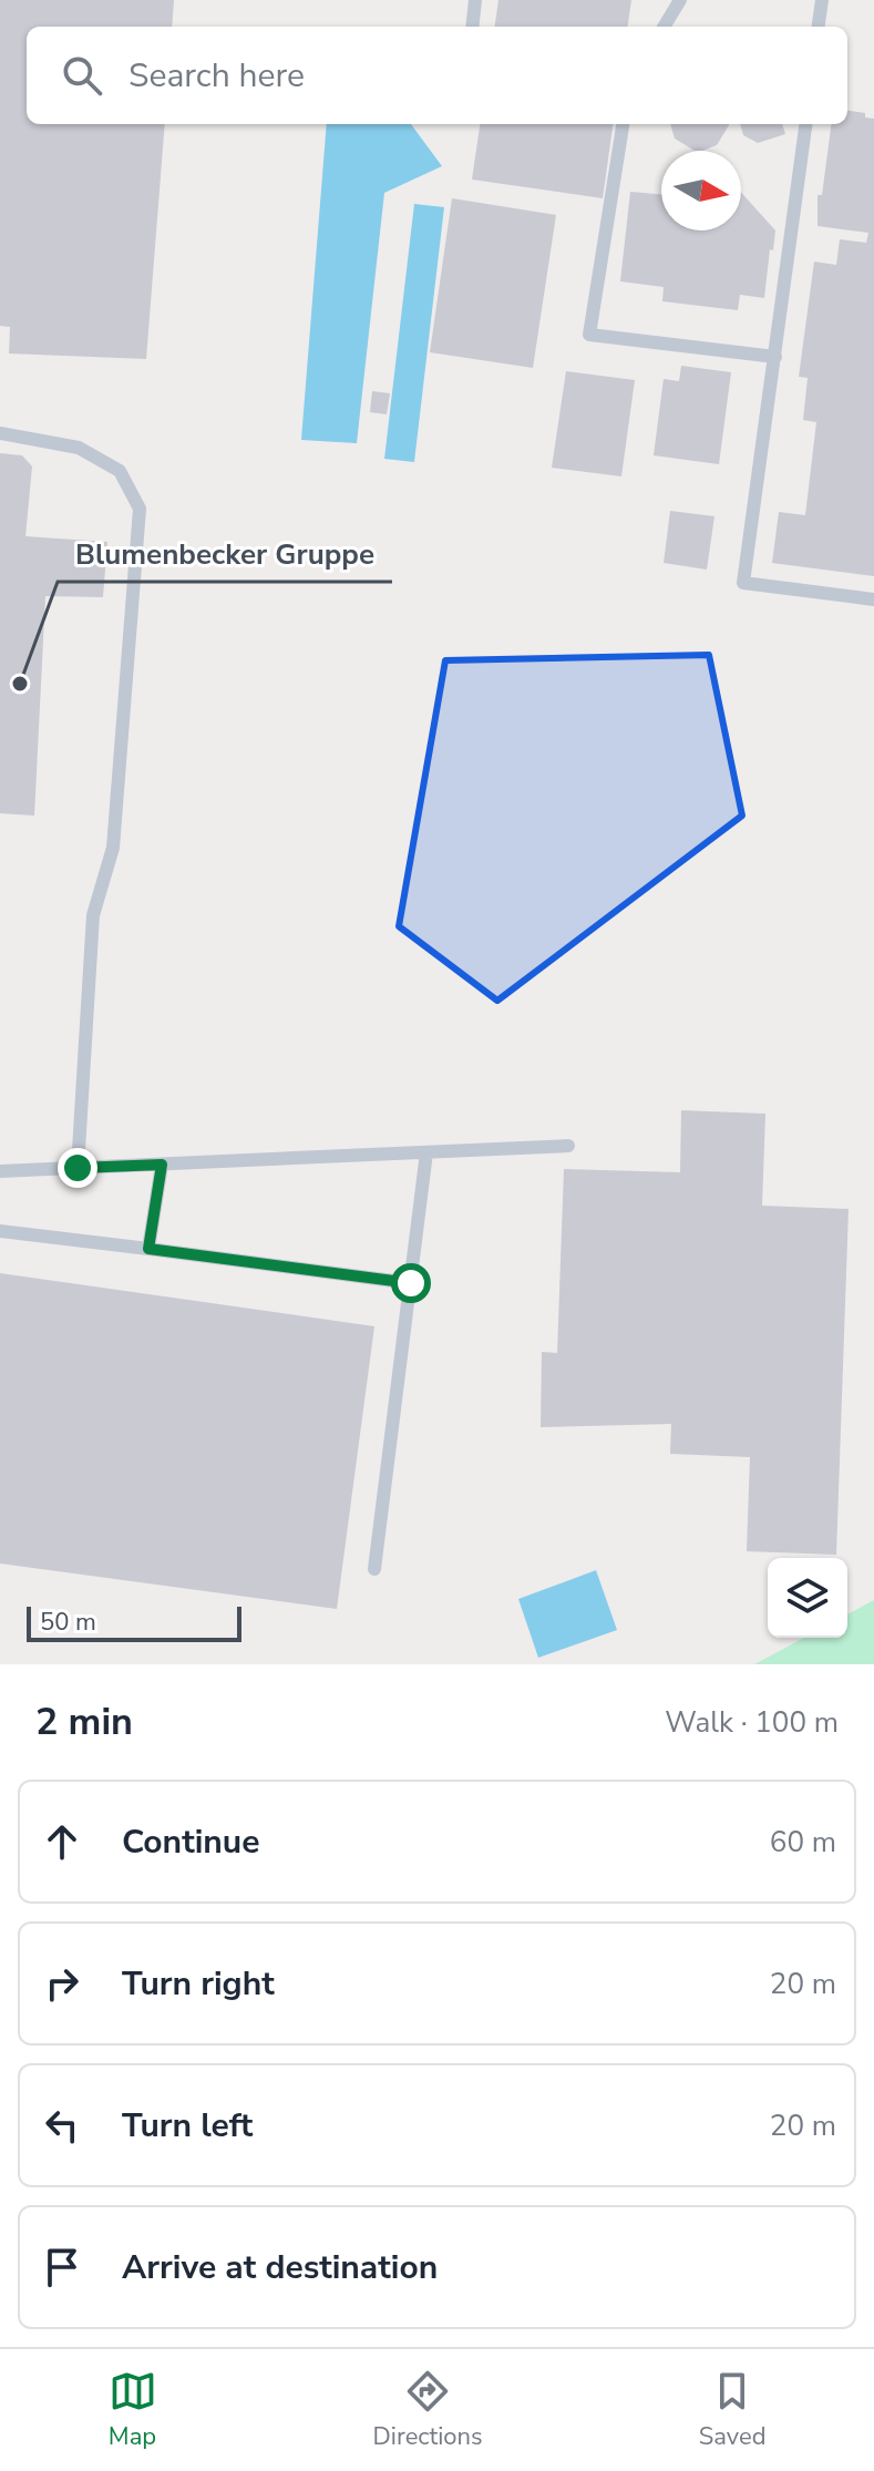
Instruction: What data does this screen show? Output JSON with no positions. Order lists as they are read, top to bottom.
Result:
{
  "places": ["Blumenbecker Gruppe"],
  "scale_bar": "50 m",
  "north": "right",
  "page": {
    "search": "Search here",
    "scale": "50 m",
    "heading": ["2 min", "Walk · 100 m"],
    "list": [
      ["Continue", "60 m"],
      ["Turn right", "20 m"],
      ["Turn left", "20 m"],
      "Arrive at destination"
    ],
    "nav": ["Map", "Directions", "Saved"]
  }
}
